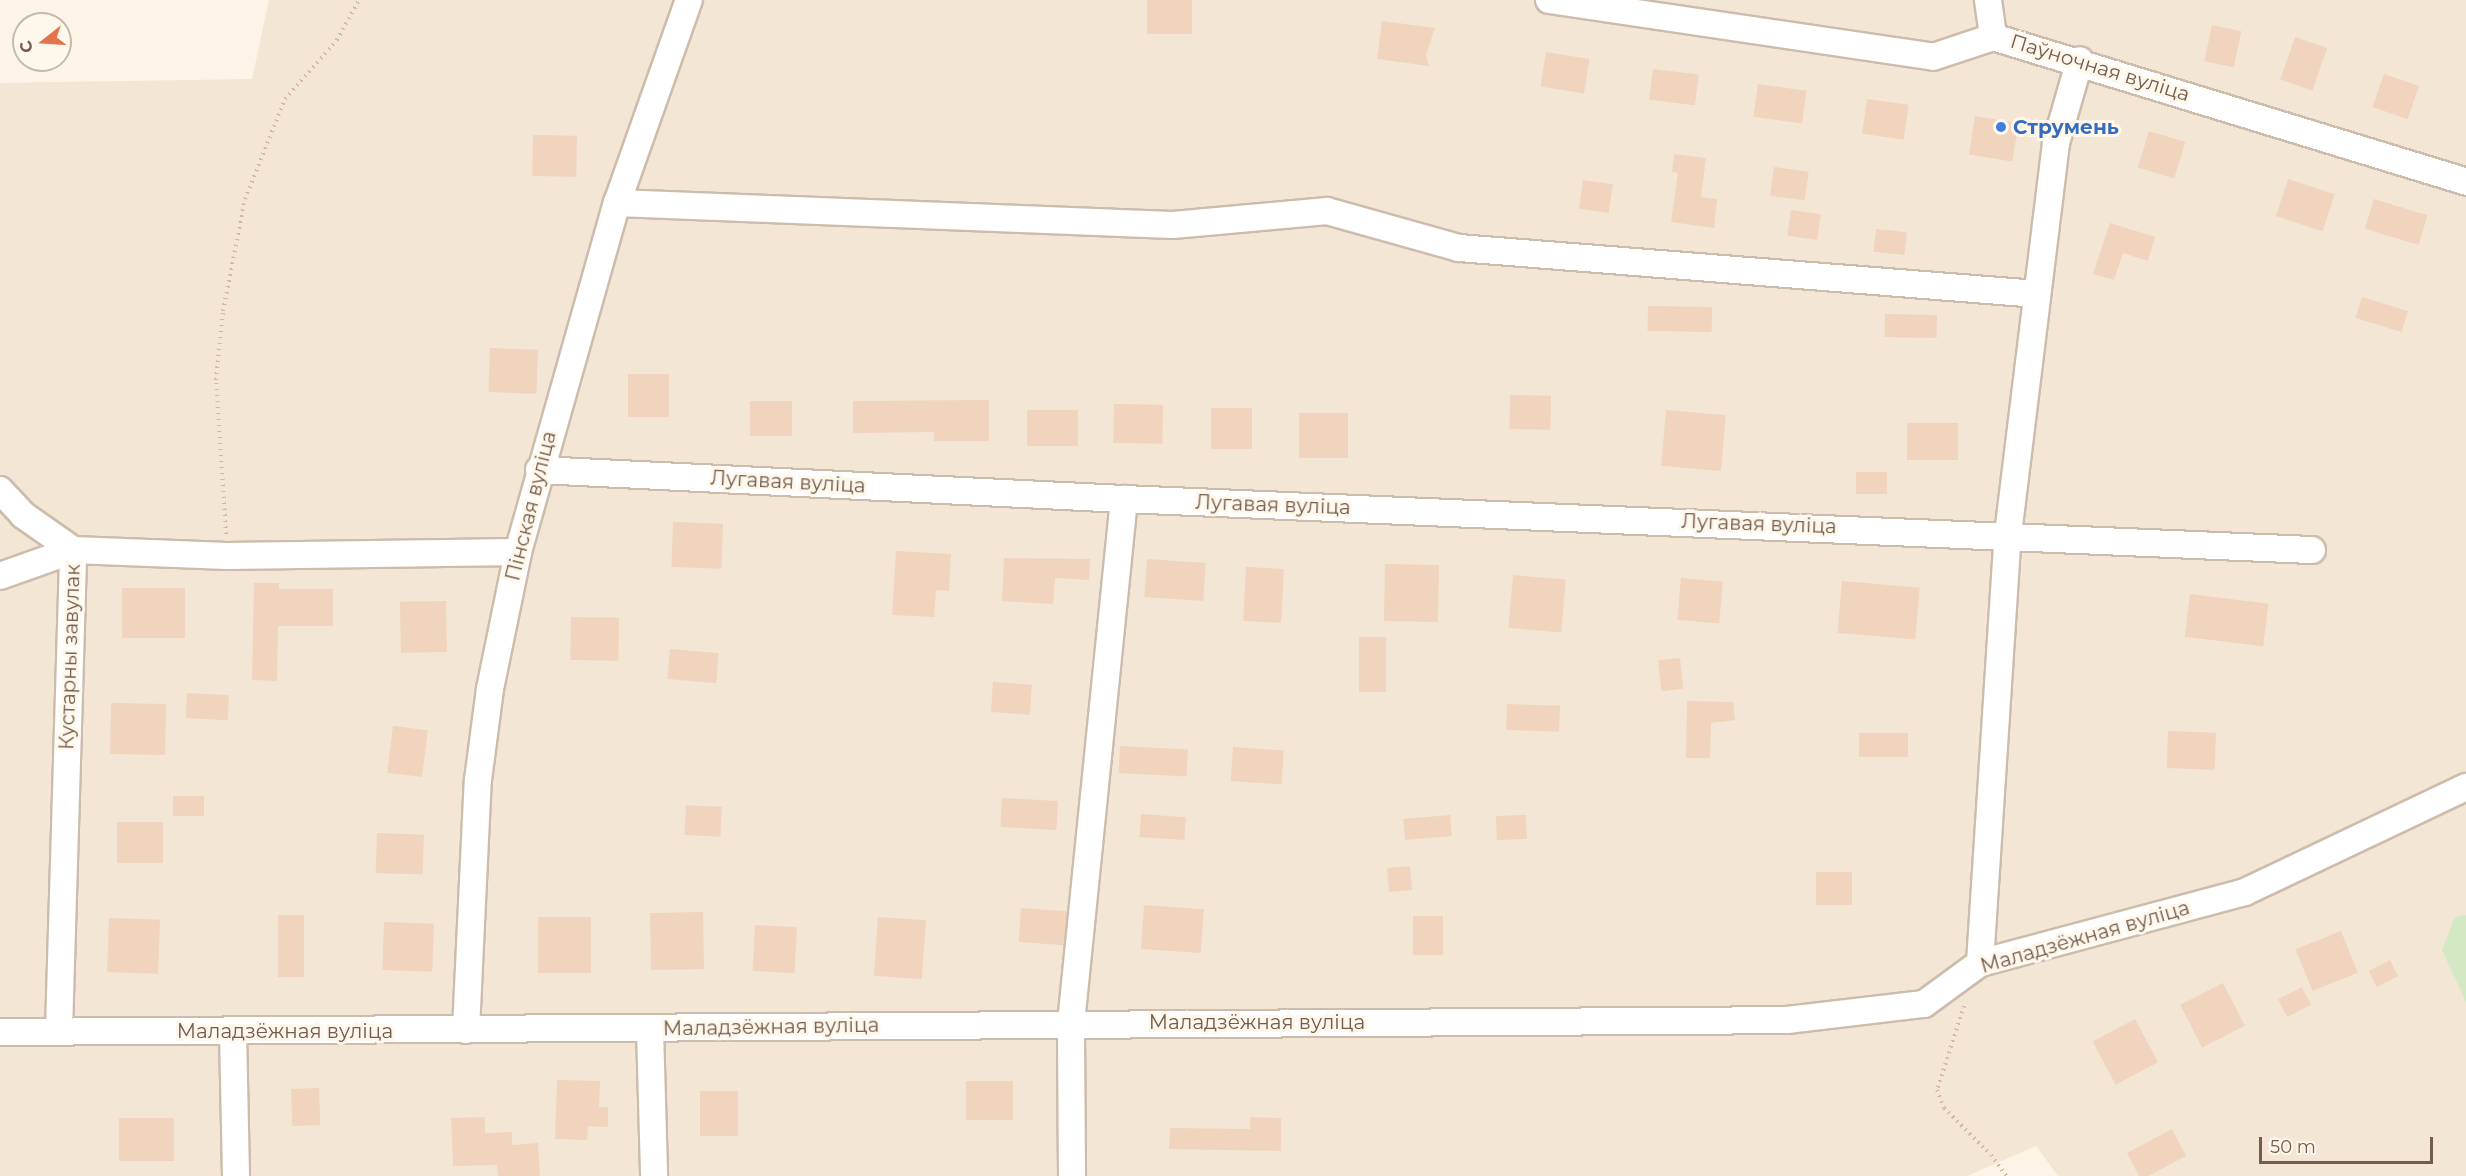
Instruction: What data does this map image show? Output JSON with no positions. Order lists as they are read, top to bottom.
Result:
{
  "streets": {
    "street": [
      "Паўночная вуліца",
      "Лугавая вуліца",
      "Пінская вуліца",
      "Кустарны завулак",
      "Маладзёжная вуліца"
    ]
  },
  "crossings": [
    ["Лугавая вуліца", "Пінская вуліца"],
    ["Пінская вуліца", "Кустарны завулак"],
    ["Пінская вуліца", "Маладзёжная вуліца"],
    ["Кустарны завулак", "Маладзёжная вуліца"]
  ],
  "places": ["Струмень"],
  "scale_bar": "50 m",
  "north": "left"
}
